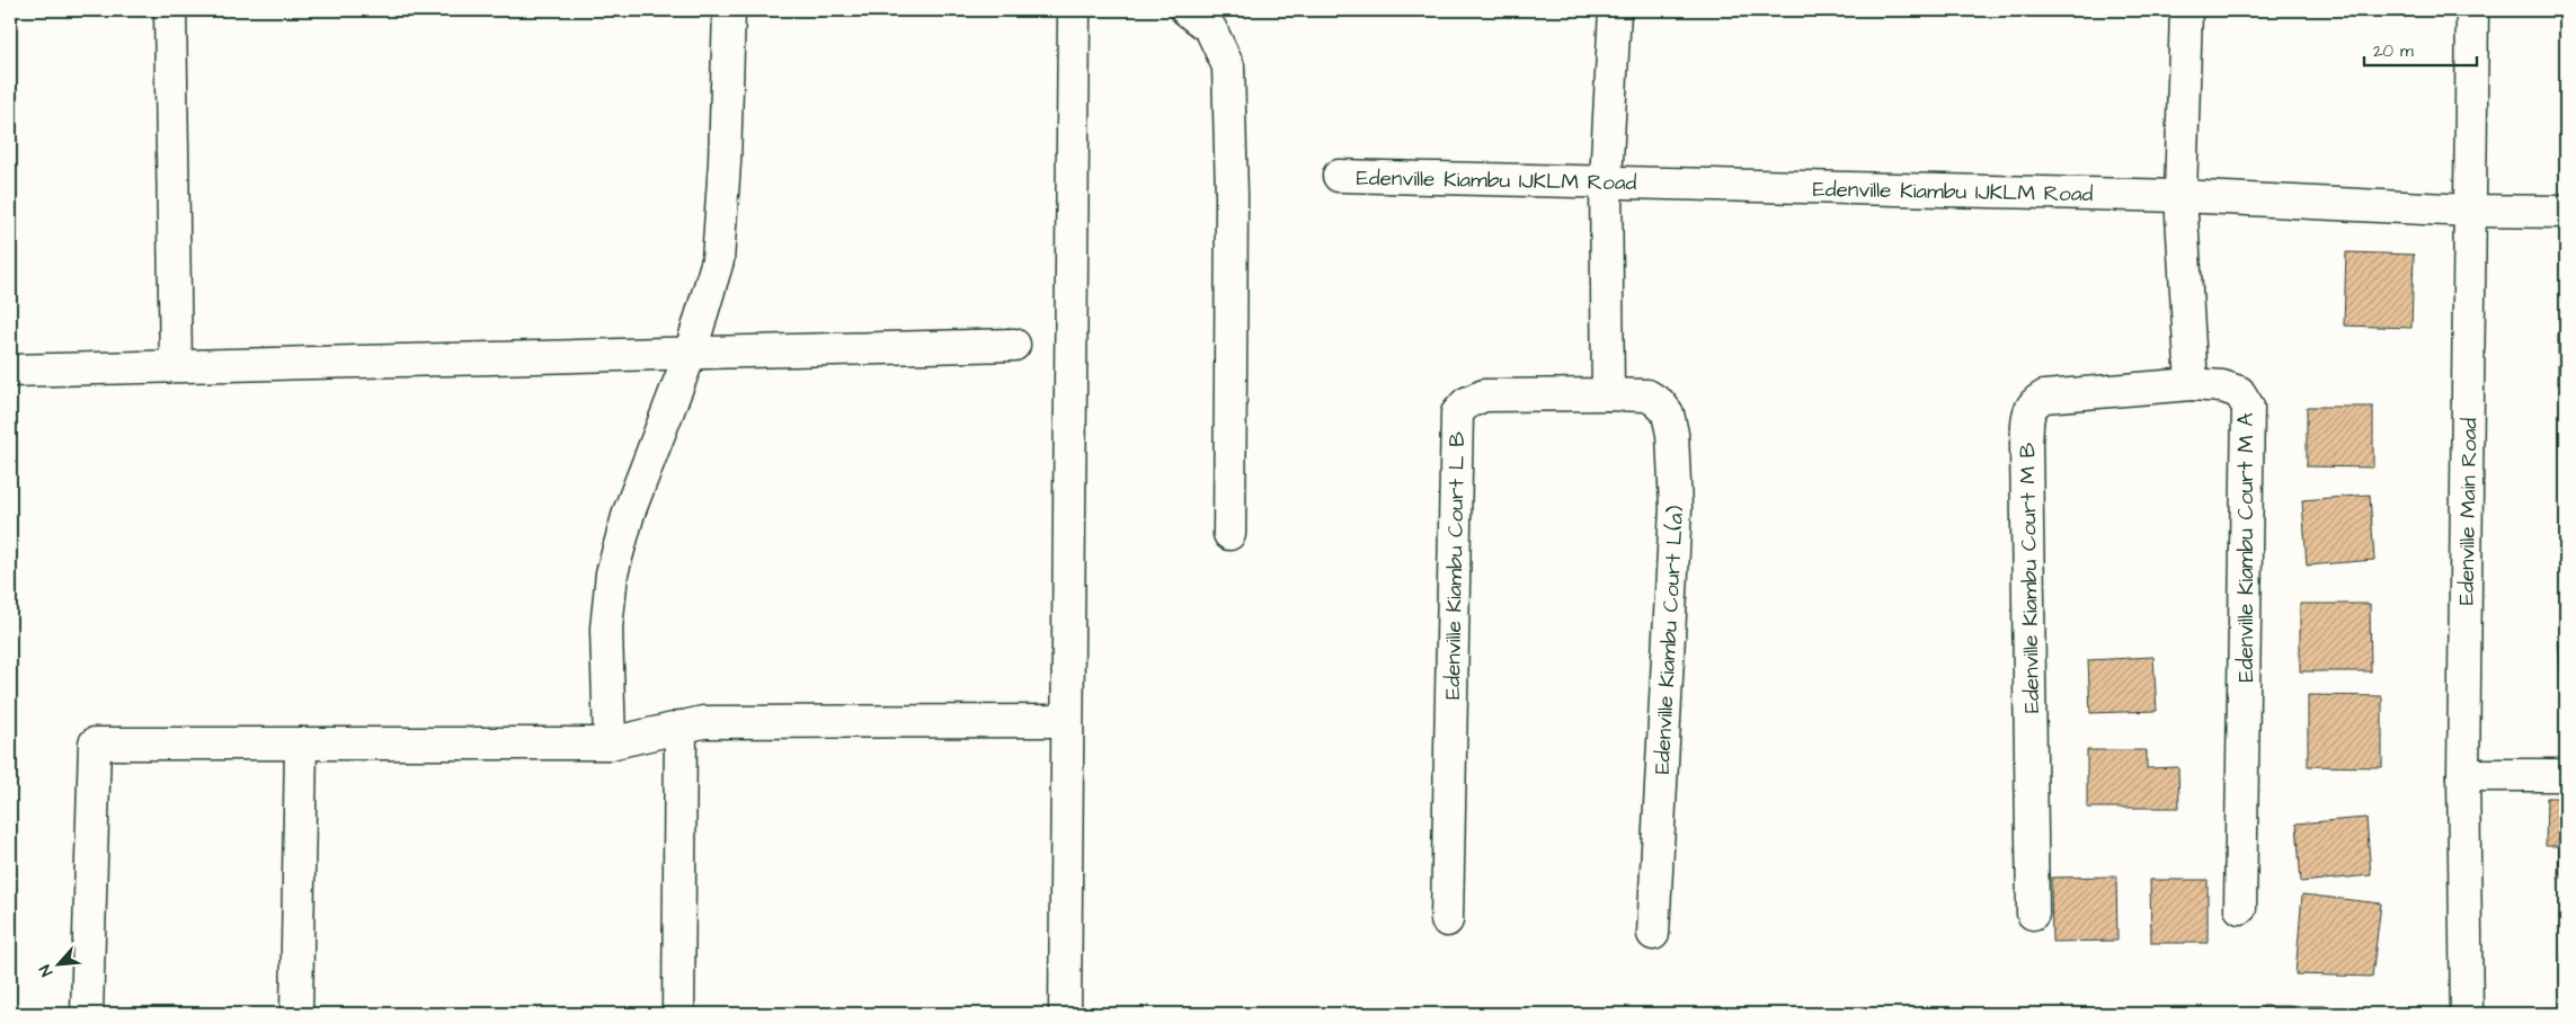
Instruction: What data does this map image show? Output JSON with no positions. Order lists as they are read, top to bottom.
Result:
{
  "streets": {
    "street": [
      "Edenville Kiambu IJKLM Road",
      "Edenville Main Road",
      "Edenville Kiambu Court M A",
      "Edenville Kiambu Court L B",
      "Edenville Kiambu Court M B",
      "Edenville Kiambu Court L(a)"
    ]
  },
  "crossings": [
    ["Edenville Kiambu IJKLM Road", "Edenville Main Road"],
    ["Edenville Kiambu Court M A", "Edenville Kiambu Court M B"],
    ["Edenville Kiambu Court L B", "Edenville Kiambu Court L(a)"]
  ],
  "scale_bar": "20 m",
  "north": "bottom left"
}
